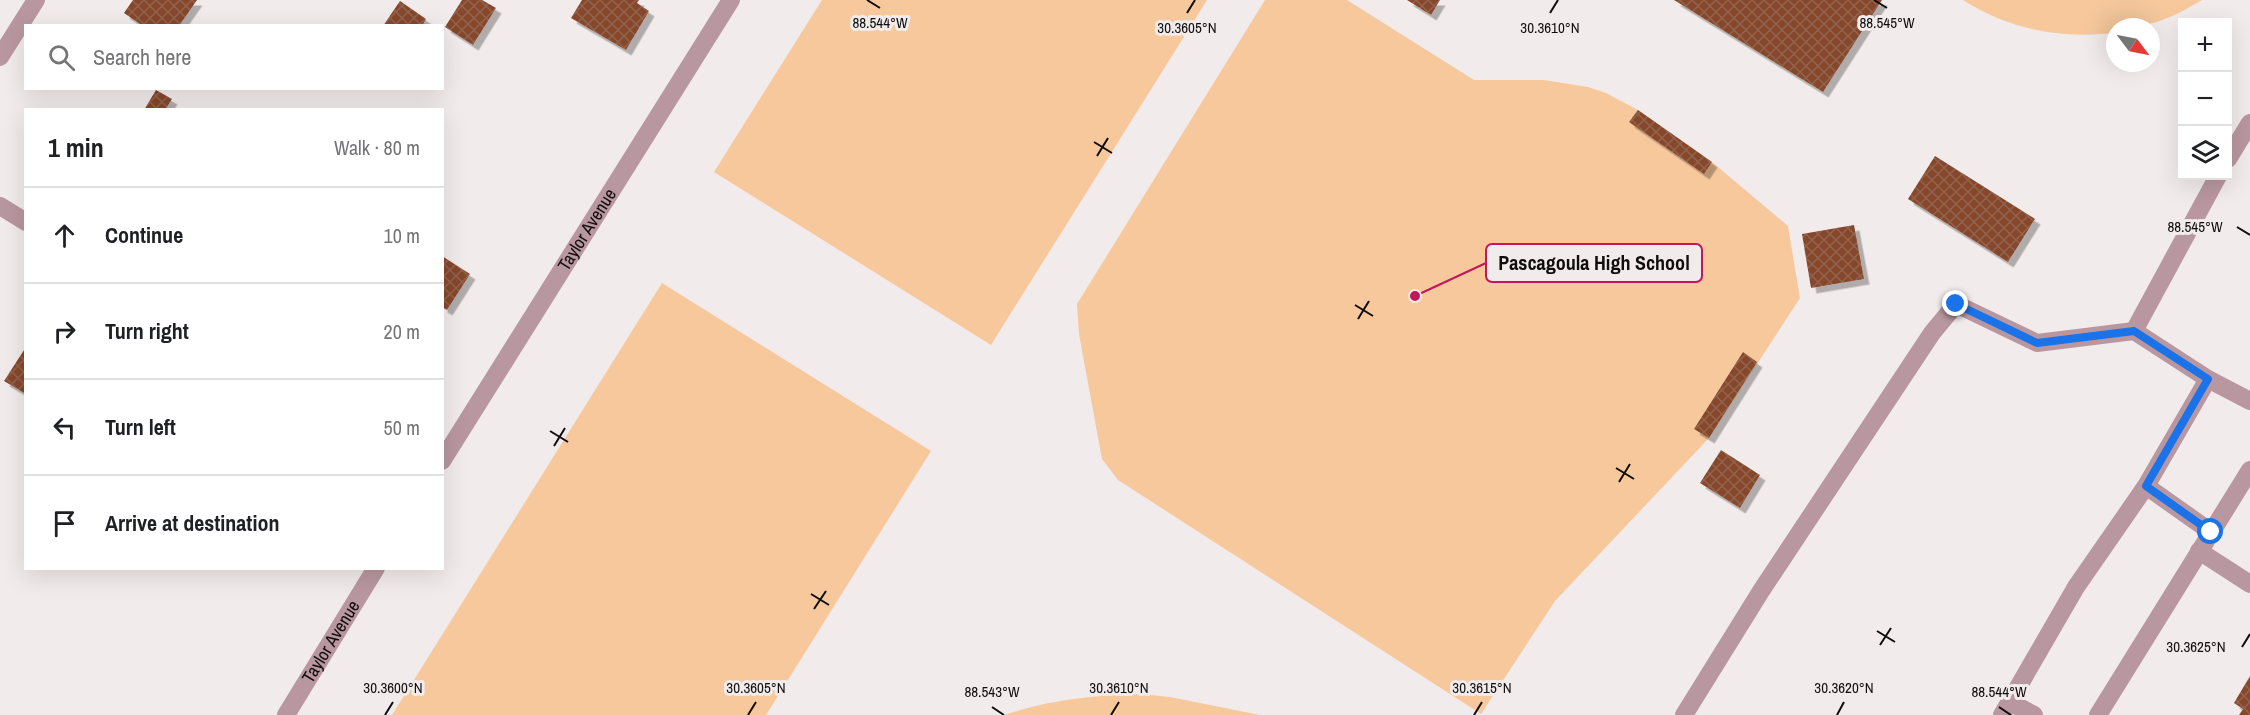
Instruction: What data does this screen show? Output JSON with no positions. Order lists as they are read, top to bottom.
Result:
{
  "streets": {
    "street": ["Taylor Avenue"]
  },
  "places": ["Pascagoula High School"],
  "north": "bottom right",
  "page": {
    "map_buttons": ["+", "−"],
    "search": "Search here",
    "heading": ["1 min", "Walk · 80 m"],
    "list": [
      ["Continue", "10 m"],
      ["Turn right", "20 m"],
      ["Turn left", "50 m"],
      "Arrive at destination"
    ]
  },
  "coordinates": [
    "88.545°W",
    "88.544°W",
    "30.3605°N",
    "30.3610°N",
    "30.3625°N",
    "30.3600°N",
    "30.3615°N",
    "30.3620°N",
    "88.543°W"
  ]
}
